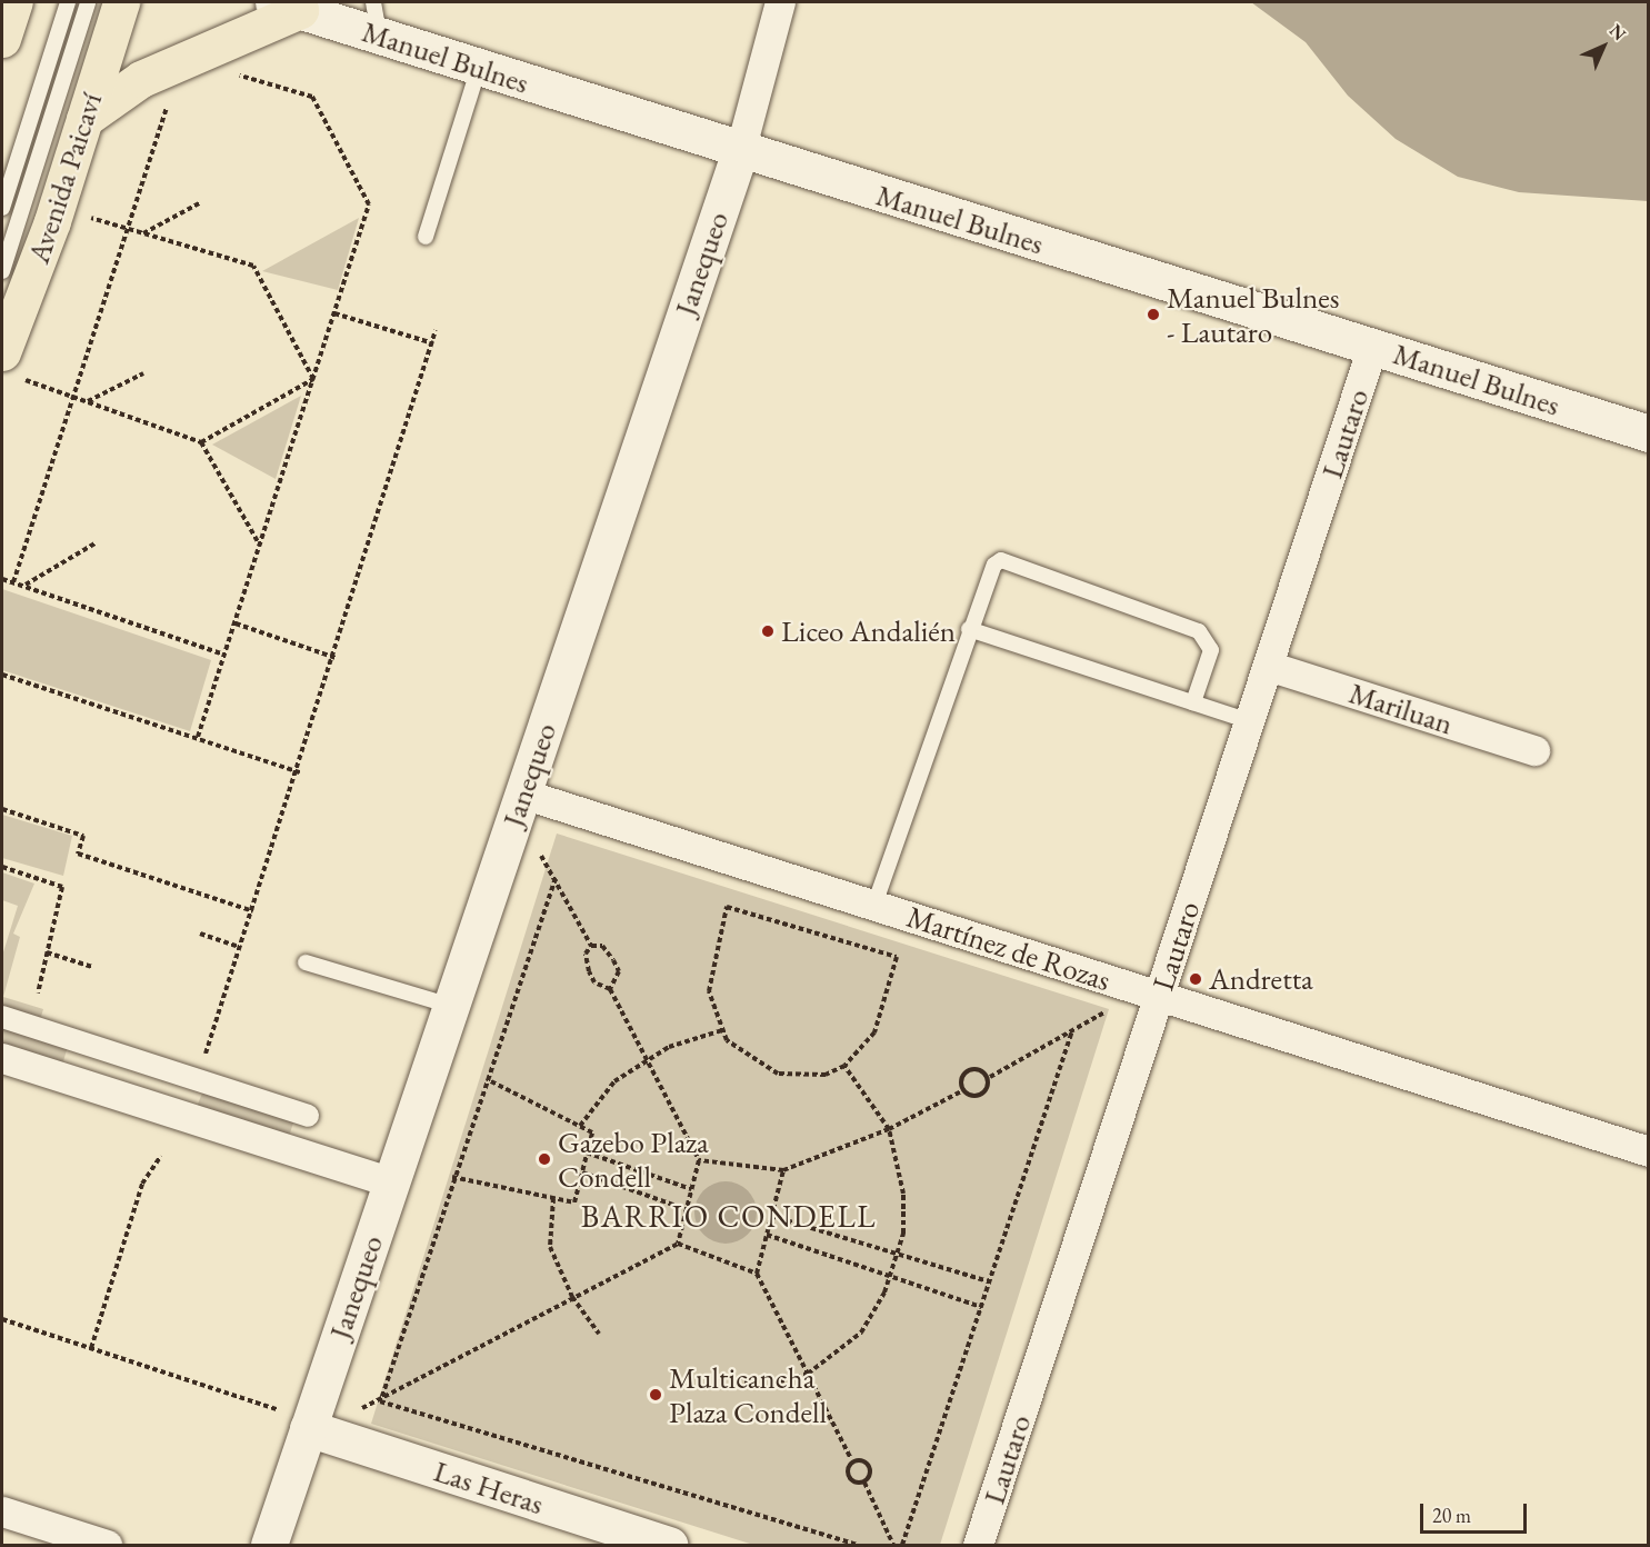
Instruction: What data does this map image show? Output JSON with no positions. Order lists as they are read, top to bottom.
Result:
{
  "streets": {
    "main road": ["Avenida Paicaví"],
    "street": [
      "Manuel Bulnes",
      "Janequeo",
      "Lautaro",
      "Mariluan",
      "Martínez de Rozas",
      "Las Heras"
    ]
  },
  "crossings": [
    ["Manuel Bulnes", "Janequeo"],
    ["Manuel Bulnes", "Lautaro"],
    ["Janequeo", "Martínez de Rozas"],
    ["Janequeo", "Las Heras"],
    ["Lautaro", "Mariluan"],
    ["Lautaro", "Martínez de Rozas"]
  ],
  "districts": ["BARRIO CONDELL"],
  "places": [
    "Manuel Bulnes - Lautaro",
    "Liceo Andalién",
    "Andretta",
    "Gazebo Plaza Condell",
    "Multicancha Plaza Condell"
  ],
  "scale_bar": "20 m",
  "north": "top right"
}
